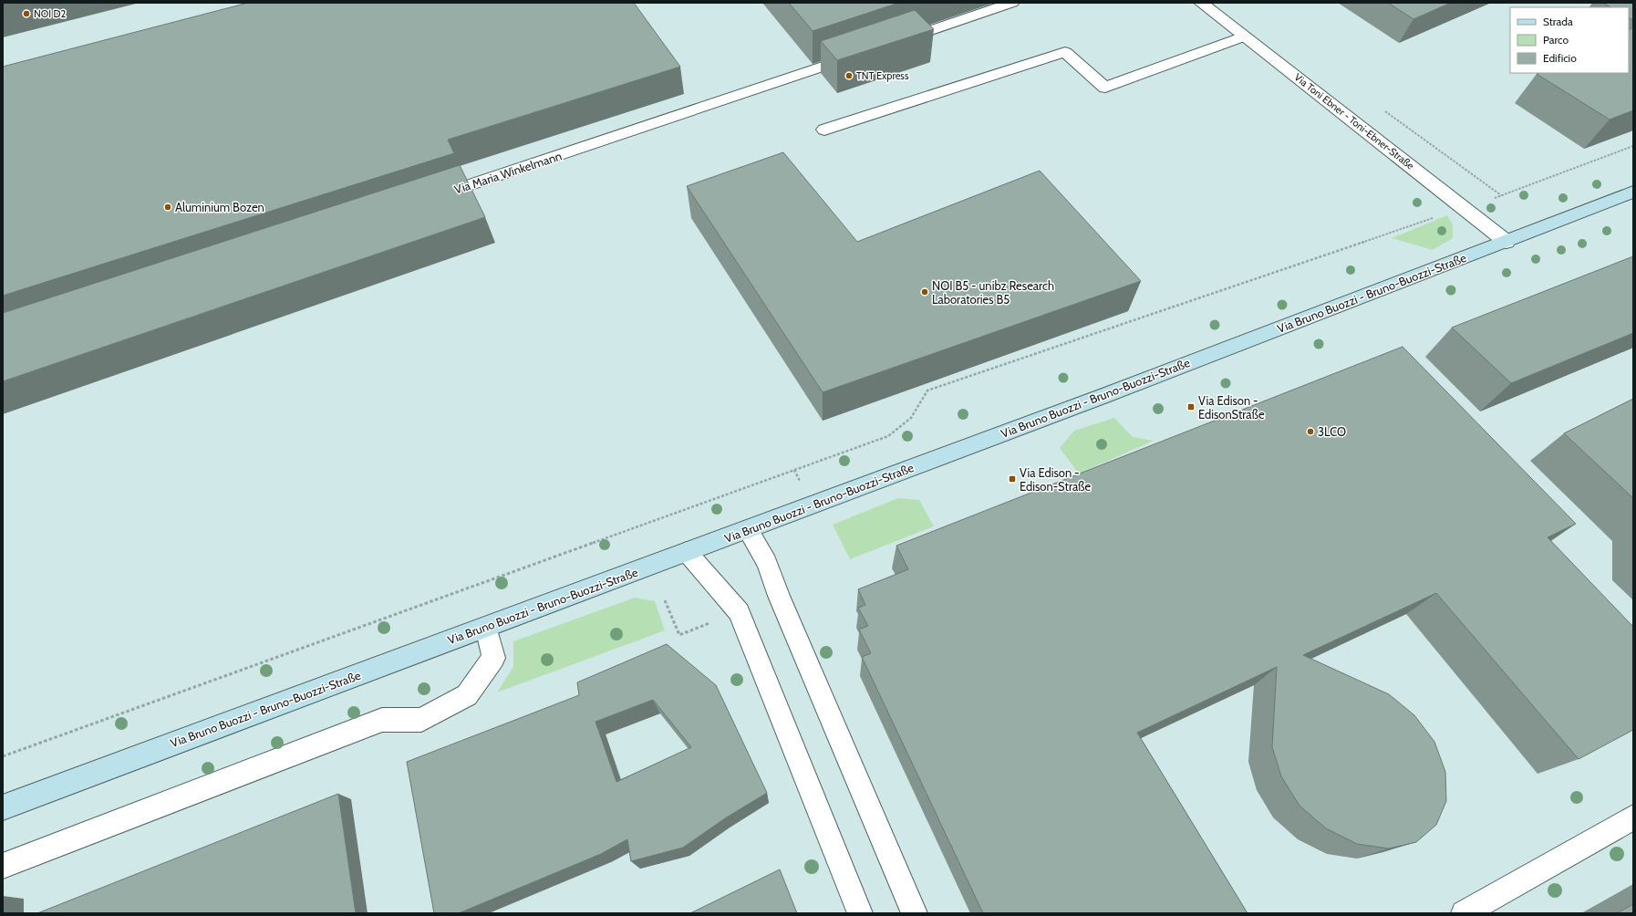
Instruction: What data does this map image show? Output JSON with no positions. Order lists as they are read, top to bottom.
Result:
{
  "streets": {
    "main road": ["Via Bruno Buozzi - Bruno-Buozzi-Straße"],
    "street": ["Via Toni Ebner - Toni-Ebner-Straße", "Via Maria Winkelmann"]
  },
  "crossings": [
    ["Via Toni Ebner - Toni-Ebner-Straße", "Via Bruno Buozzi - Bruno-Buozzi-Straße"]
  ],
  "places": {
    "other": [
      "NOI D2",
      "TNT Express",
      "Aluminium Bozen",
      "NOI B5 - unibz Research Laboratories B5",
      "3LCO"
    ],
    "transit": ["Via Edison - EdisonStraße", "Via Edison - Edison-Straße"]
  },
  "legend": ["Strada", "Parco", "Edificio"]
}
